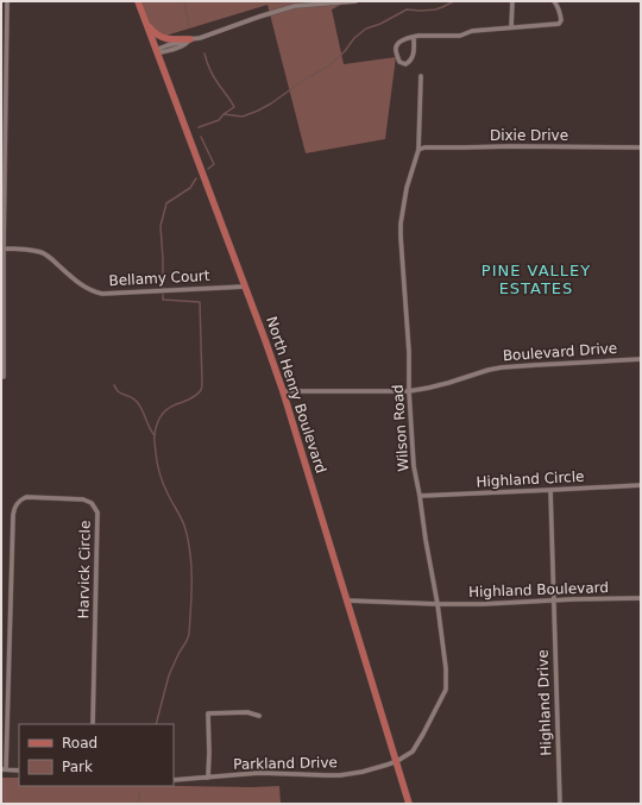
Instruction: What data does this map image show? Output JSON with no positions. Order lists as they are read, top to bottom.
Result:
{
  "streets": {
    "main road": ["North Henry Boulevard"],
    "street": [
      "Dixie Drive",
      "Bellamy Court",
      "Boulevard Drive",
      "Wilson Road",
      "Highland Circle",
      "Harvick Circle",
      "Highland Boulevard",
      "Highland Drive",
      "Parkland Drive"
    ]
  },
  "crossings": [
    ["Dixie Drive", "Wilson Road"],
    ["Bellamy Court", "North Henry Boulevard"],
    ["Boulevard Drive", "North Henry Boulevard"],
    ["Boulevard Drive", "Wilson Road"],
    ["North Henry Boulevard", "Wilson Road"],
    ["North Henry Boulevard", "Highland Boulevard"],
    ["North Henry Boulevard", "Parkland Drive"],
    ["Wilson Road", "Highland Circle"],
    ["Wilson Road", "Highland Boulevard"],
    ["Wilson Road", "Parkland Drive"],
    ["Highland Circle", "Highland Drive"],
    ["Highland Boulevard", "Highland Drive"]
  ],
  "districts": ["PINE VALLEY ESTATES"],
  "legend": ["Road", "Park"]
}
